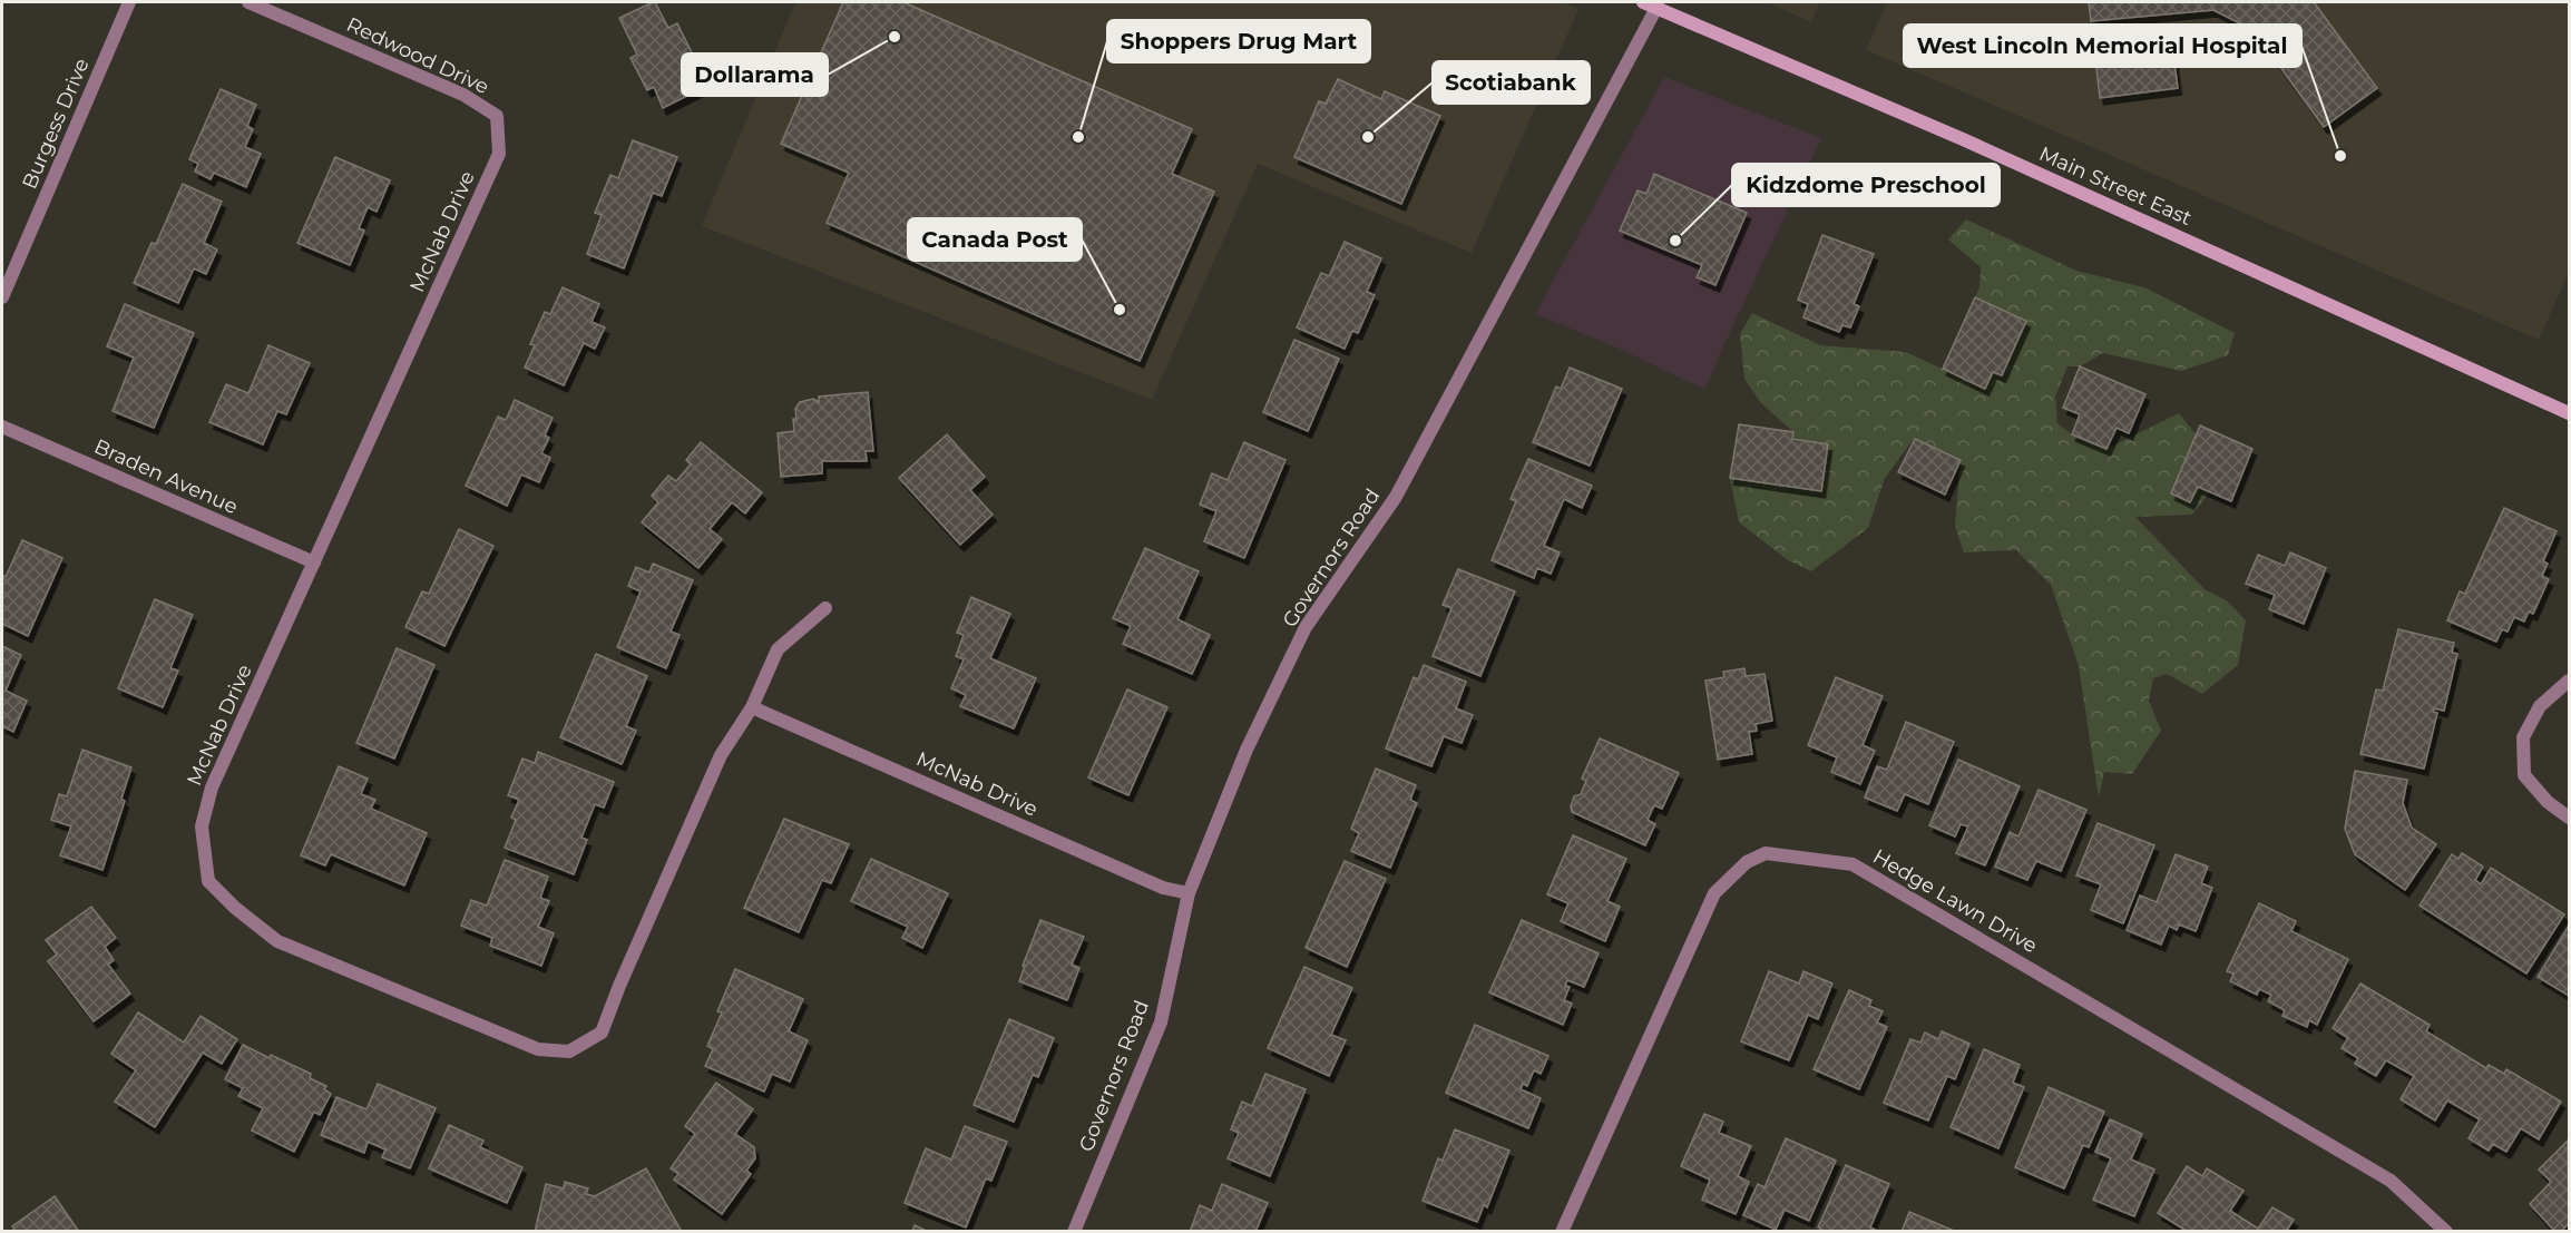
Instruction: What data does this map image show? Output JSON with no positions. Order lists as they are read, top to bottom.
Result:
{
  "streets": {
    "main road": ["Main Street East"],
    "street": [
      "Redwood Drive",
      "Burgess Drive",
      "McNab Drive",
      "Braden Avenue",
      "Governors Road",
      "Hedge Lawn Drive"
    ]
  },
  "crossings": [
    ["Redwood Drive", "McNab Drive"],
    ["Main Street East", "Governors Road"],
    ["McNab Drive", "Braden Avenue"],
    ["McNab Drive", "Governors Road"]
  ],
  "places": [
    "Dollarama",
    "Shoppers Drug Mart",
    "Scotiabank",
    "West Lincoln Memorial Hospital",
    "Kidzdome Preschool",
    "Canada Post"
  ]
}
